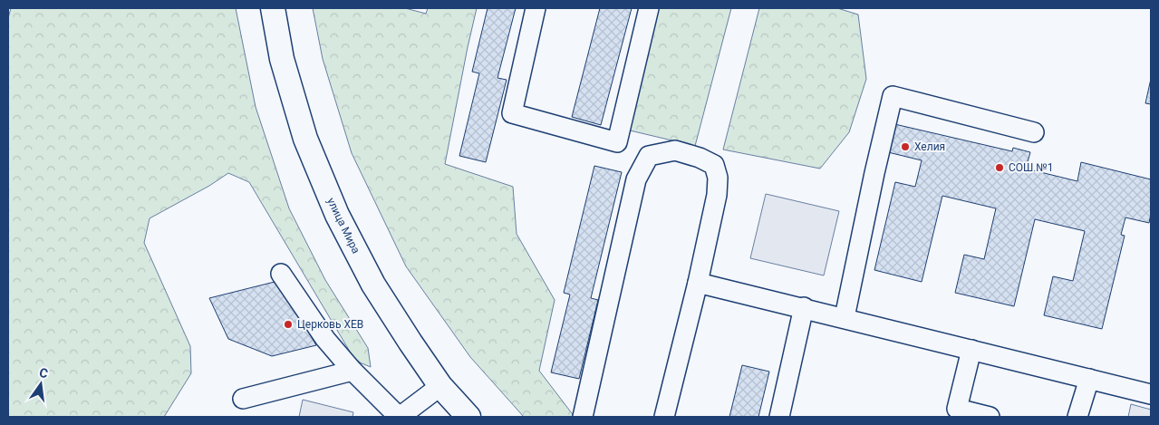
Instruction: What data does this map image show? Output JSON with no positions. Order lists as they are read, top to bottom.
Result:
{
  "streets": {
    "main road": ["улица Мира"]
  },
  "places": ["Хелия", "СОШ №1", "Церковь ХЕВ"],
  "north": "top"
}
